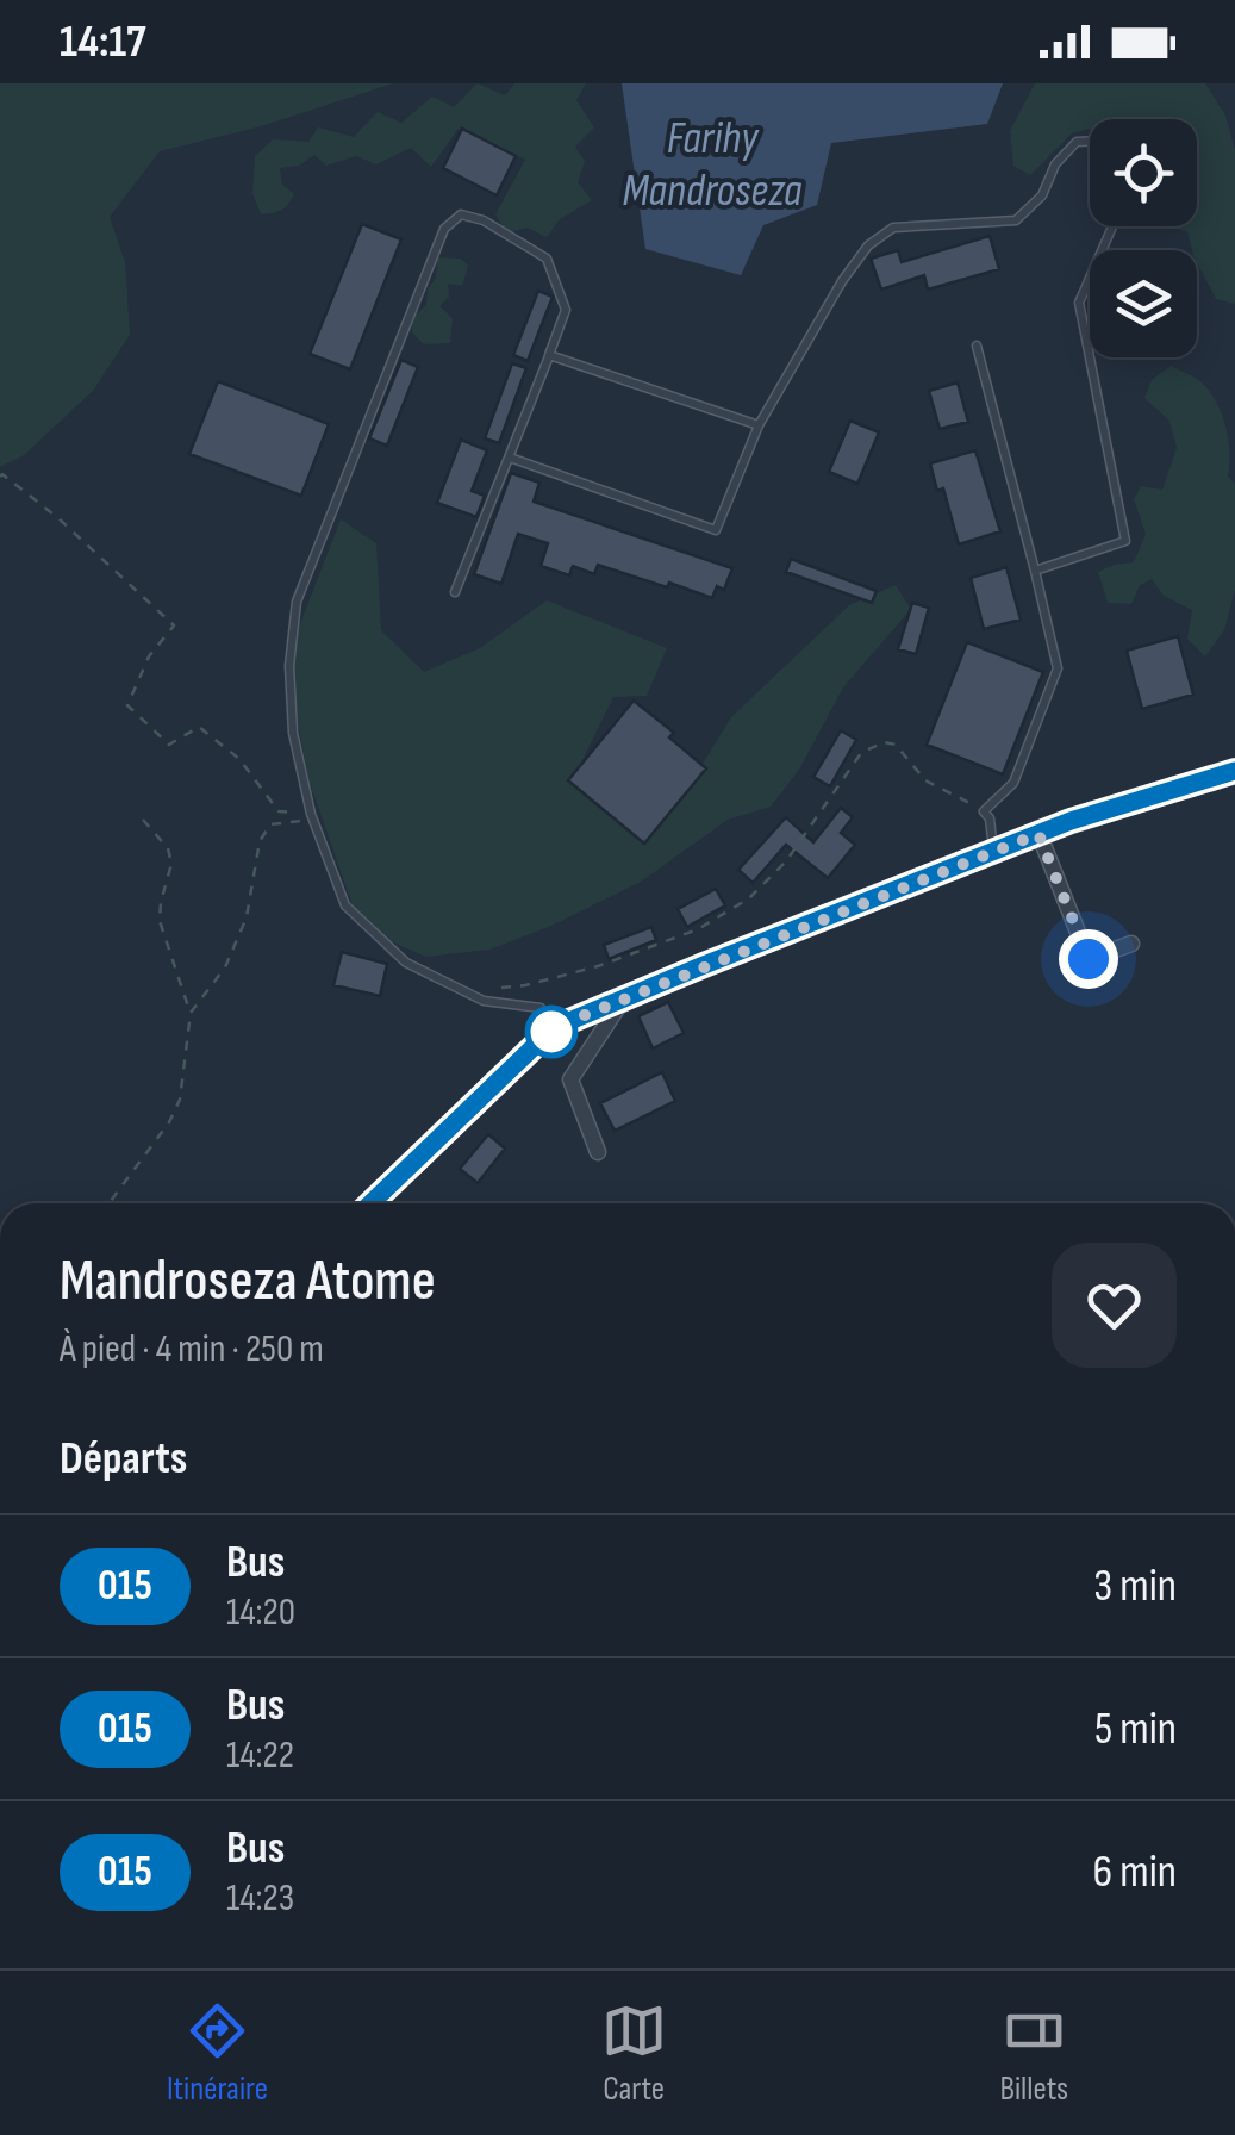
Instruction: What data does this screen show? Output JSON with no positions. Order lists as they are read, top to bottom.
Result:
{
  "water": ["Farihy Mandroseza"],
  "lines": ["bus line 015"],
  "page": {
    "status": "14:17",
    "heading": [
      ["Mandroseza Atome", "À pied · 4 min · 250 m"],
      "Départs"
    ],
    "list": [
      {
        "mark": "015",
        "name": "Bus",
        "note": "14:20",
        "value": "3 min"
      },
      {
        "mark": "015",
        "name": "Bus",
        "note": "14:22",
        "value": "5 min"
      },
      {
        "mark": "015",
        "name": "Bus",
        "note": "14:23",
        "value": "6 min"
      }
    ],
    "tabs": ["Itinéraire", "Carte", "Billets"]
  }
}
